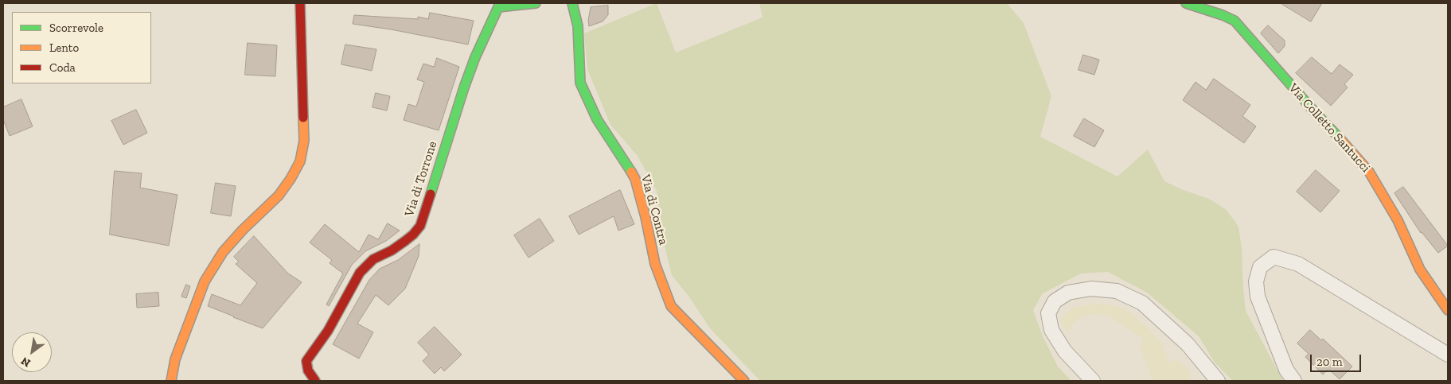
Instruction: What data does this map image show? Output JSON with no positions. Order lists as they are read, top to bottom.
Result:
{
  "streets": {
    "street": ["Via Colletto Santucci", "Via di Torrone", "Via di Contra"]
  },
  "legend": ["Scorrevole", "Lento", "Coda"],
  "scale_bar": "20 m",
  "north": "bottom left"
}
